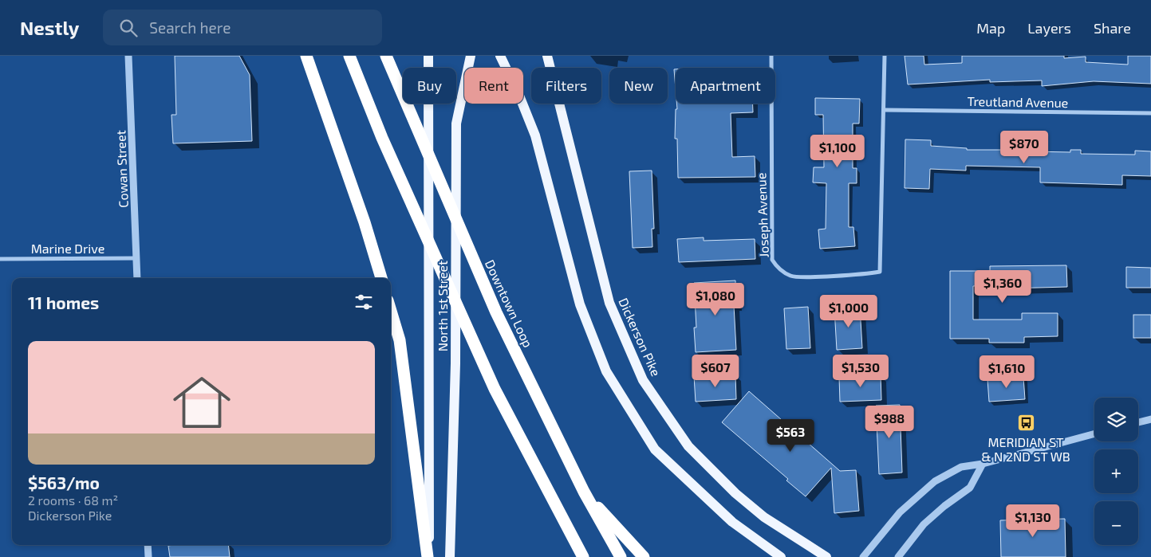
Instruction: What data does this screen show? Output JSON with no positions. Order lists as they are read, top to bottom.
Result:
{
  "streets": {
    "highway": ["Downtown Loop"],
    "main road": ["North 1st Street", "Dickerson Pike"],
    "street": [
      "Treutland Avenue",
      "Cowan Street",
      "Joseph Avenue",
      "Marine Drive"
    ]
  },
  "crossings": [
    ["Treutland Avenue", "Joseph Avenue"],
    ["Cowan Street", "Marine Drive"]
  ],
  "places": {
    "bus stop": ["MERIDIAN ST & N 2ND ST WB"]
  },
  "page": {
    "header": "Nestly",
    "search": "Search here",
    "nav": ["Map", "Layers", "Share"],
    "chip": [
      "Buy",
      "Rent",
      "Filters",
      "New",
      "Apartment"
    ],
    "price": [
      "$870",
      "$1,100",
      "$1,360",
      "$1,080",
      "$1,000",
      "$607",
      "$1,530",
      "$1,610",
      "$988",
      "$563",
      "$1,130"
    ],
    "heading": "11 homes",
    "list": [
      {
        "name": "$563/mo",
        "note": "2 rooms · 68 m² · Dickerson Pike"
      }
    ],
    "map_buttons": ["+", "−"]
  }
}
